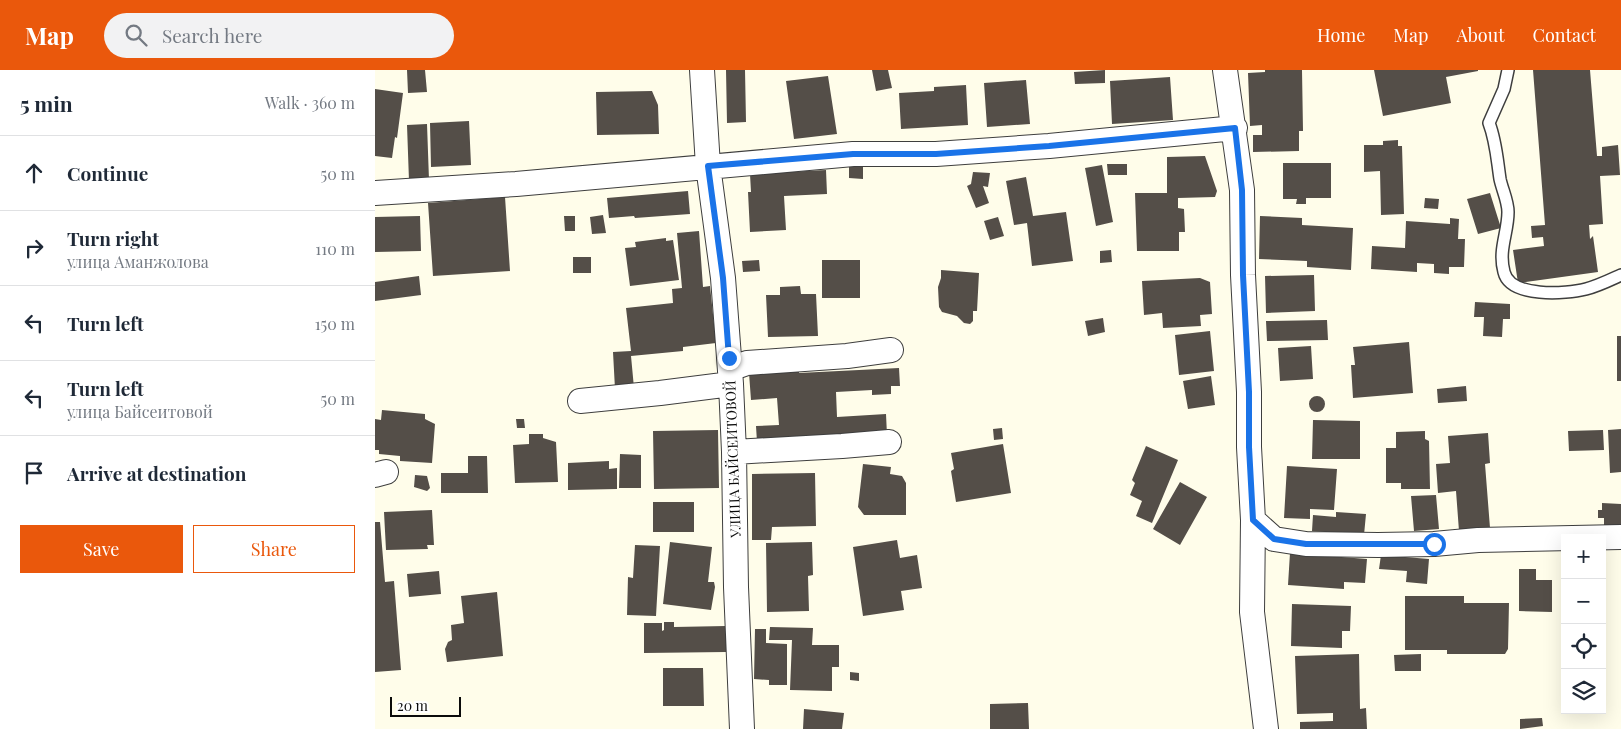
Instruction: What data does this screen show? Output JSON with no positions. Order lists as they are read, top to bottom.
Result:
{
  "streets": {
    "street": ["УЛИЦА БАЙСЕИТОВОЙ"]
  },
  "scale_bar": "20 m",
  "page": {
    "header": "Map",
    "search": "Search here",
    "nav": [
      "Home",
      "Map",
      "About",
      "Contact"
    ],
    "heading": ["5 min", "Walk · 360 m"],
    "list": [
      ["Continue", "50 m"],
      ["Turn right", "улица Аманжолова", "110 m"],
      ["Turn left", "150 m"],
      ["Turn left", "улица Байсеитовой", "50 m"],
      "Arrive at destination"
    ],
    "buttons": ["Save", "Share"],
    "map_buttons": ["+", "−"],
    "scale": "20 m"
  }
}
